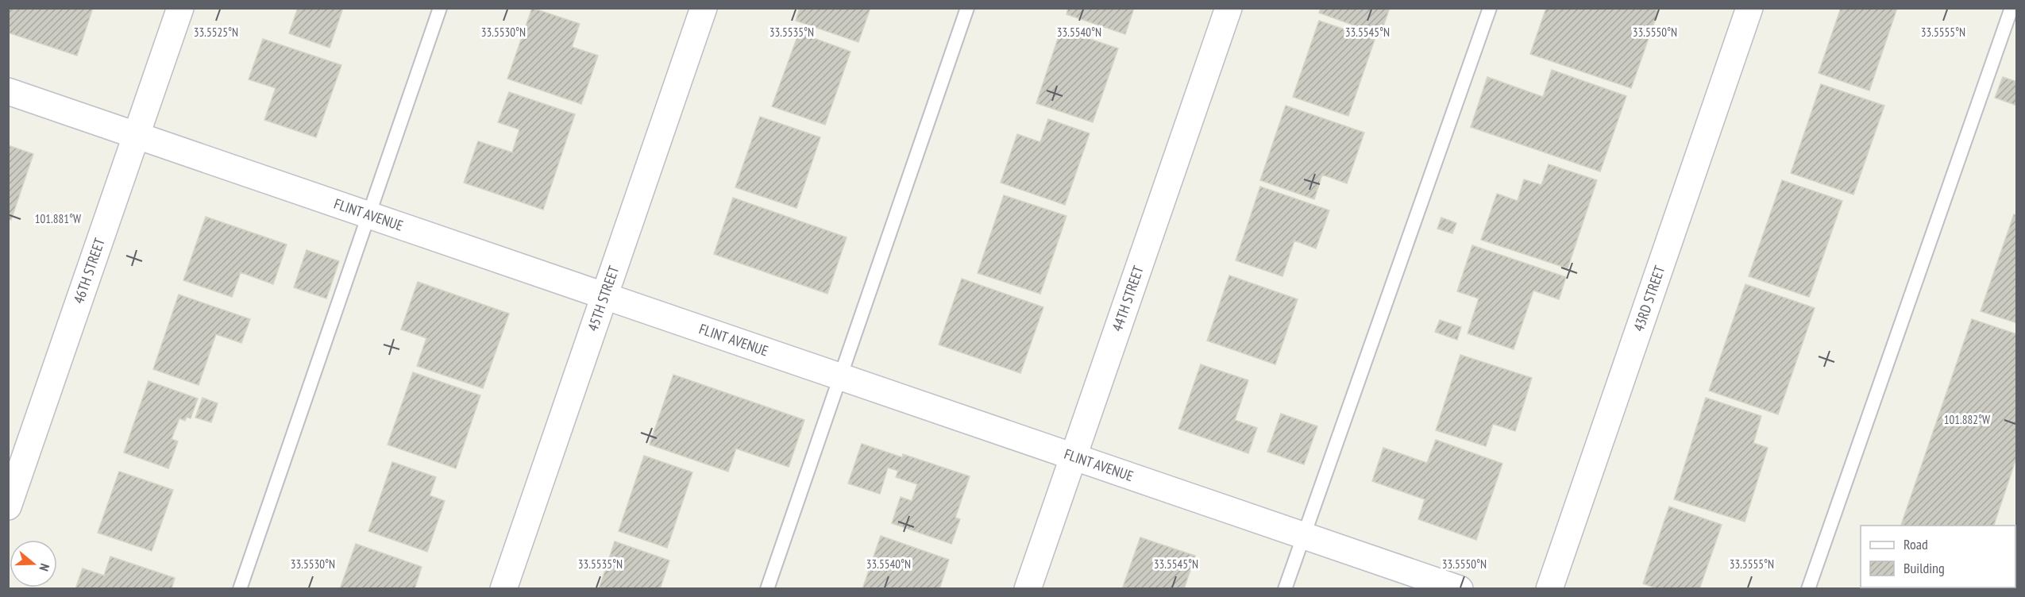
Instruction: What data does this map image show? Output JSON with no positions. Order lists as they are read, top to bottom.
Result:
{
  "streets": {
    "street": [
      "FLINT AVENUE",
      "46TH STREET",
      "45TH STREET",
      "44TH STREET",
      "43RD STREET"
    ]
  },
  "crossings": [
    ["FLINT AVENUE", "46TH STREET"],
    ["FLINT AVENUE", "45TH STREET"],
    ["FLINT AVENUE", "44TH STREET"]
  ],
  "legend": ["Road", "Building"],
  "north": "right",
  "coordinates": [
    "33.5525°N",
    "33.5530°N",
    "33.5535°N",
    "33.5540°N",
    "33.5545°N",
    "33.5550°N",
    "33.5555°N",
    "101.881°W",
    "101.882°W"
  ]
}
